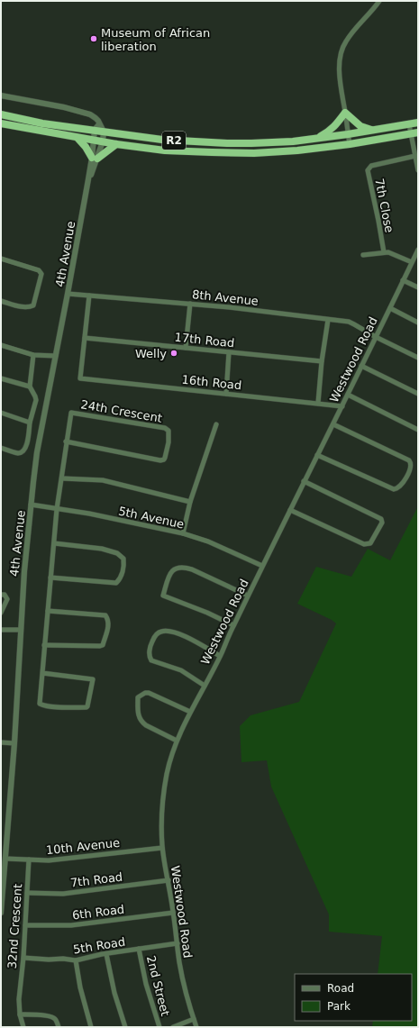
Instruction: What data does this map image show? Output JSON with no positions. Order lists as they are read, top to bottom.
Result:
{
  "streets": {
    "highway": ["R2"],
    "street": [
      "7th Close",
      "4th Avenue",
      "8th Avenue",
      "17th Road",
      "Westwood Road",
      "16th Road",
      "24th Crescent",
      "5th Avenue",
      "10th Avenue",
      "7th Road",
      "6th Road",
      "32nd Crescent",
      "5th Road",
      "2nd Street"
    ]
  },
  "crossings": [
    ["4th Avenue", "8th Avenue"],
    ["4th Avenue", "5th Avenue"],
    ["4th Avenue", "10th Avenue"],
    ["8th Avenue", "Westwood Road"],
    ["17th Road", "16th Road"],
    ["Westwood Road", "16th Road"],
    ["Westwood Road", "5th Avenue"],
    ["Westwood Road", "10th Avenue"],
    ["Westwood Road", "7th Road"],
    ["Westwood Road", "6th Road"],
    ["Westwood Road", "5th Road"],
    ["Westwood Road", "2nd Street"],
    ["10th Avenue", "32nd Crescent"],
    ["7th Road", "32nd Crescent"],
    ["6th Road", "32nd Crescent"],
    ["32nd Crescent", "5th Road"],
    ["5th Road", "2nd Street"]
  ],
  "places": ["Museum of African liberation", "Welly"],
  "legend": ["Road", "Park"]
}
